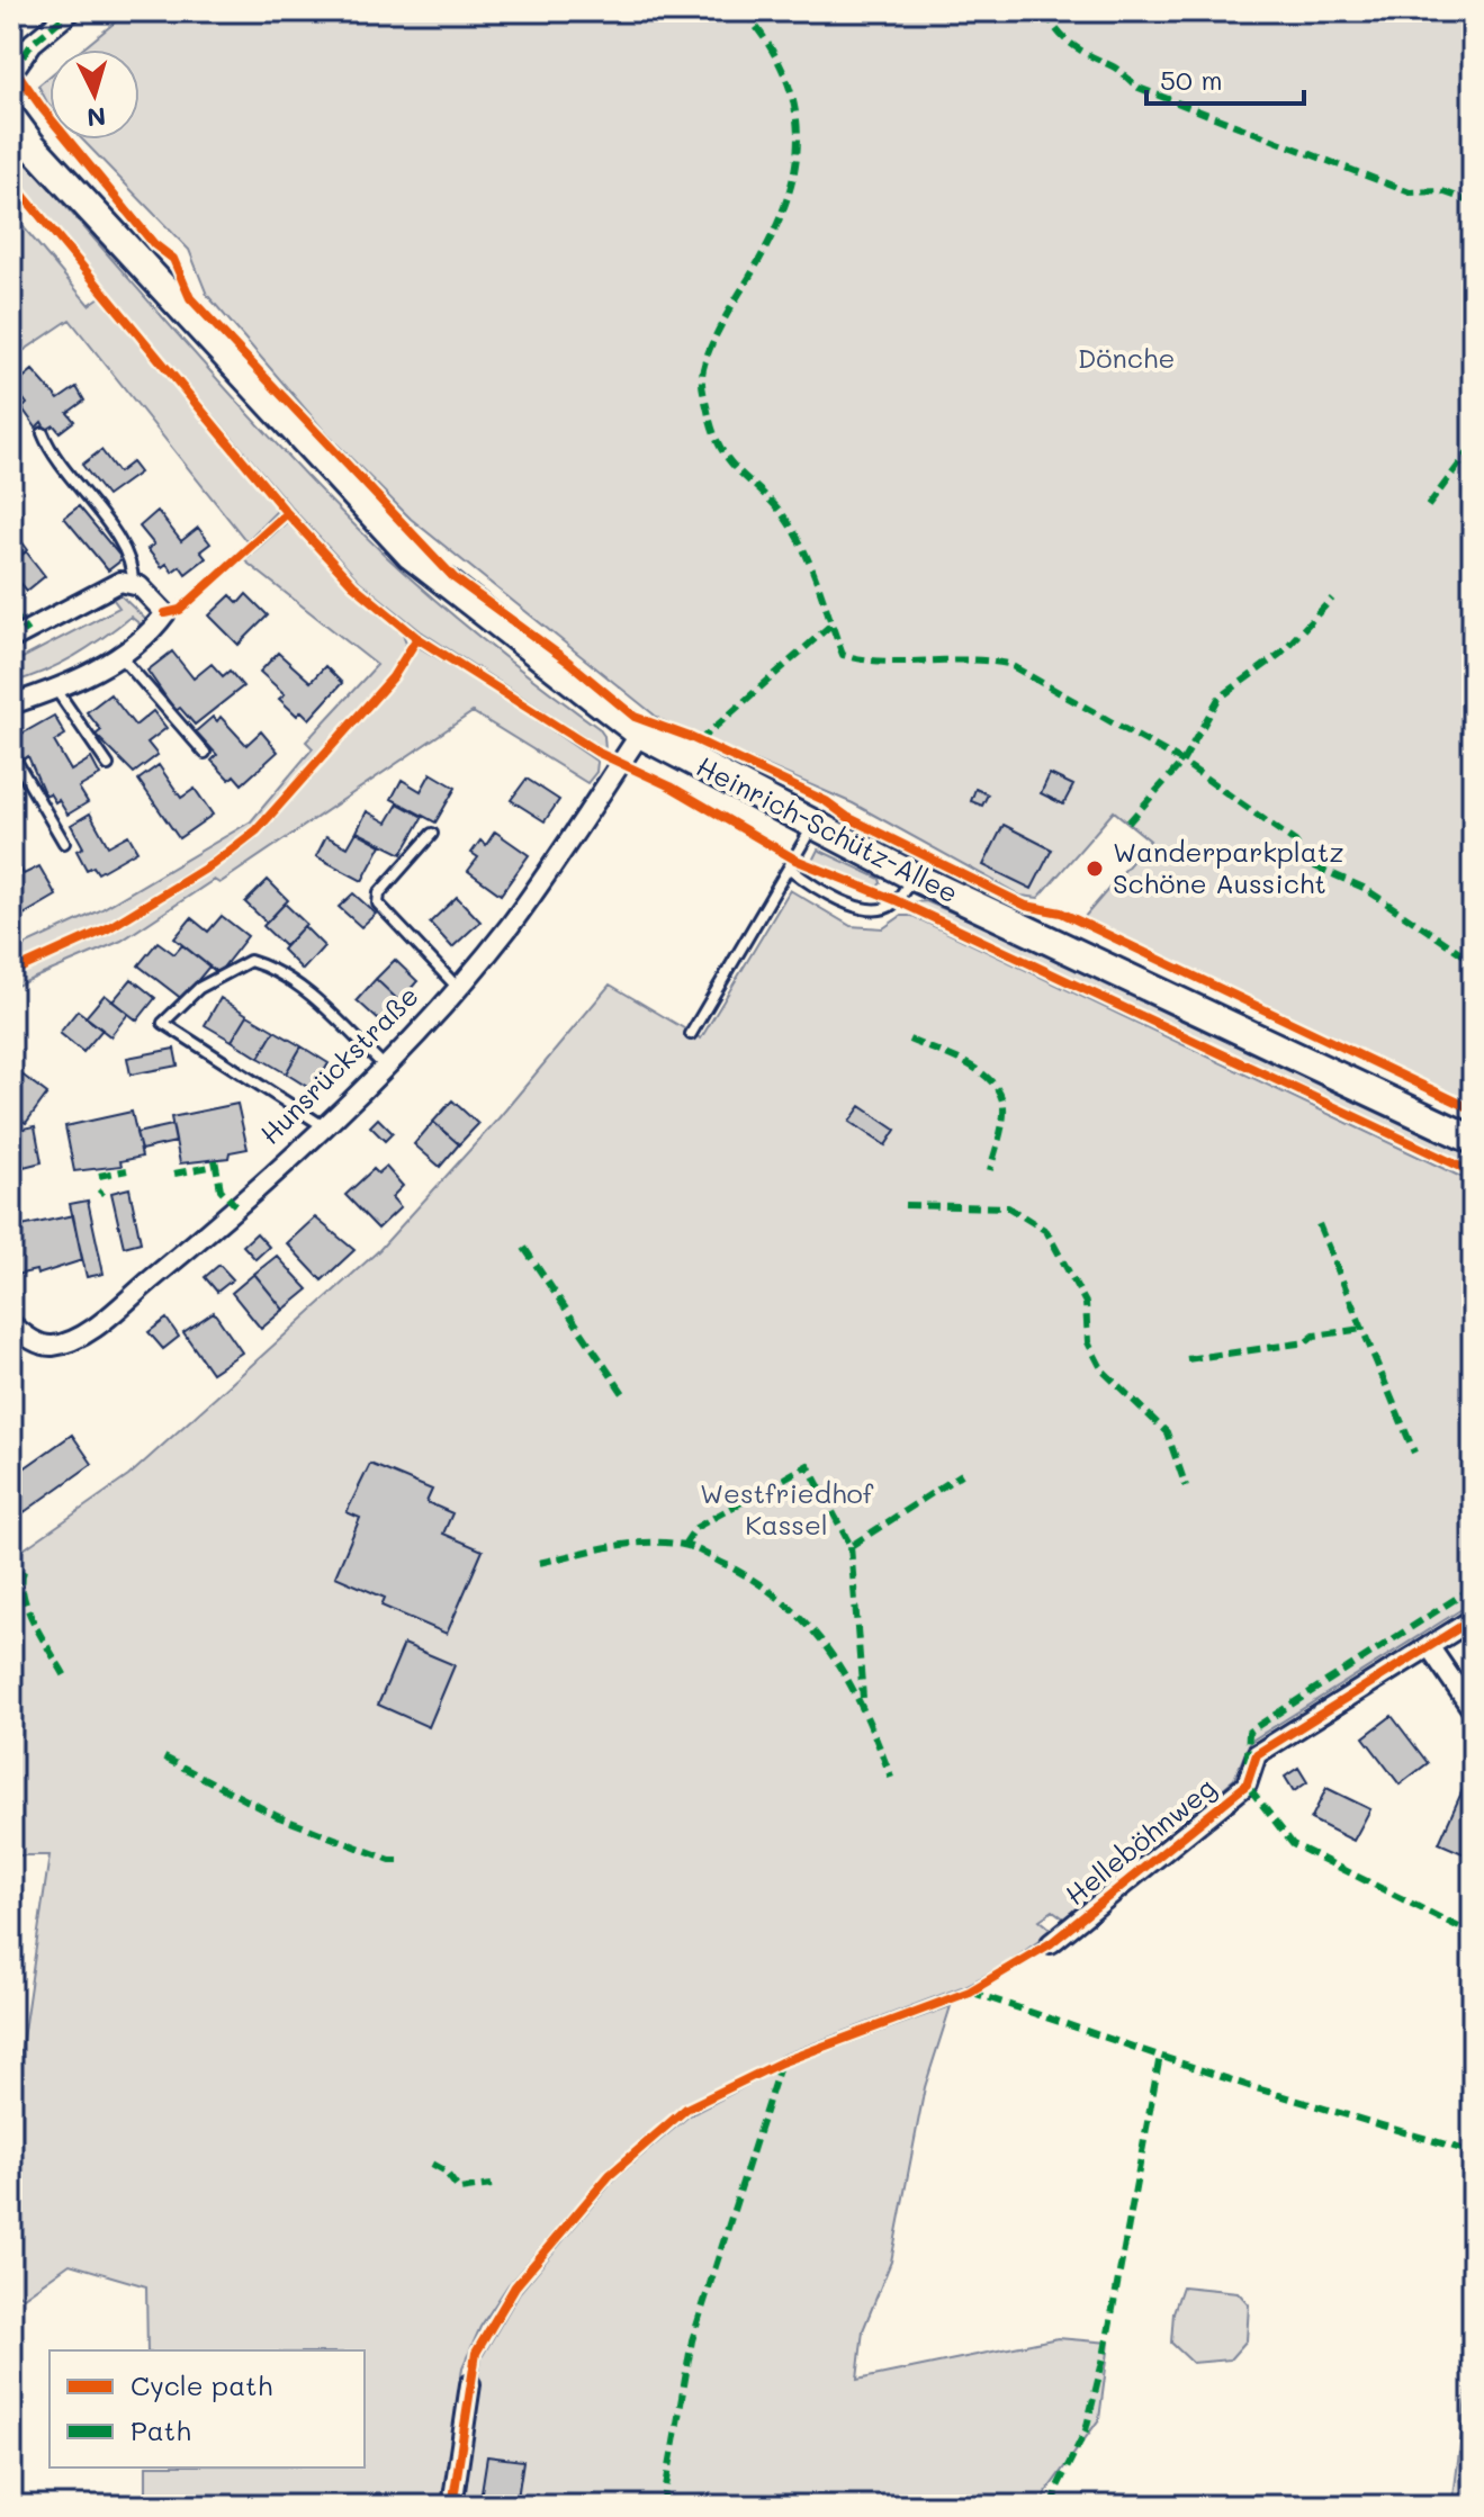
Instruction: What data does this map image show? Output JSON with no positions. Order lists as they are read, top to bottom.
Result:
{
  "streets": {
    "main road": ["Heinrich-Schütz-Allee"],
    "street": ["Hunsrückstraße", "Helleböhnweg"]
  },
  "crossings": [
    ["Heinrich-Schütz-Allee", "Hunsrückstraße"]
  ],
  "parks": ["Dönche", "Westfriedhof Kassel"],
  "places": ["Wanderparkplatz Schöne Aussicht"],
  "legend": ["Cycle path", "Path"],
  "scale_bar": "50 m",
  "north": "bottom"
}
